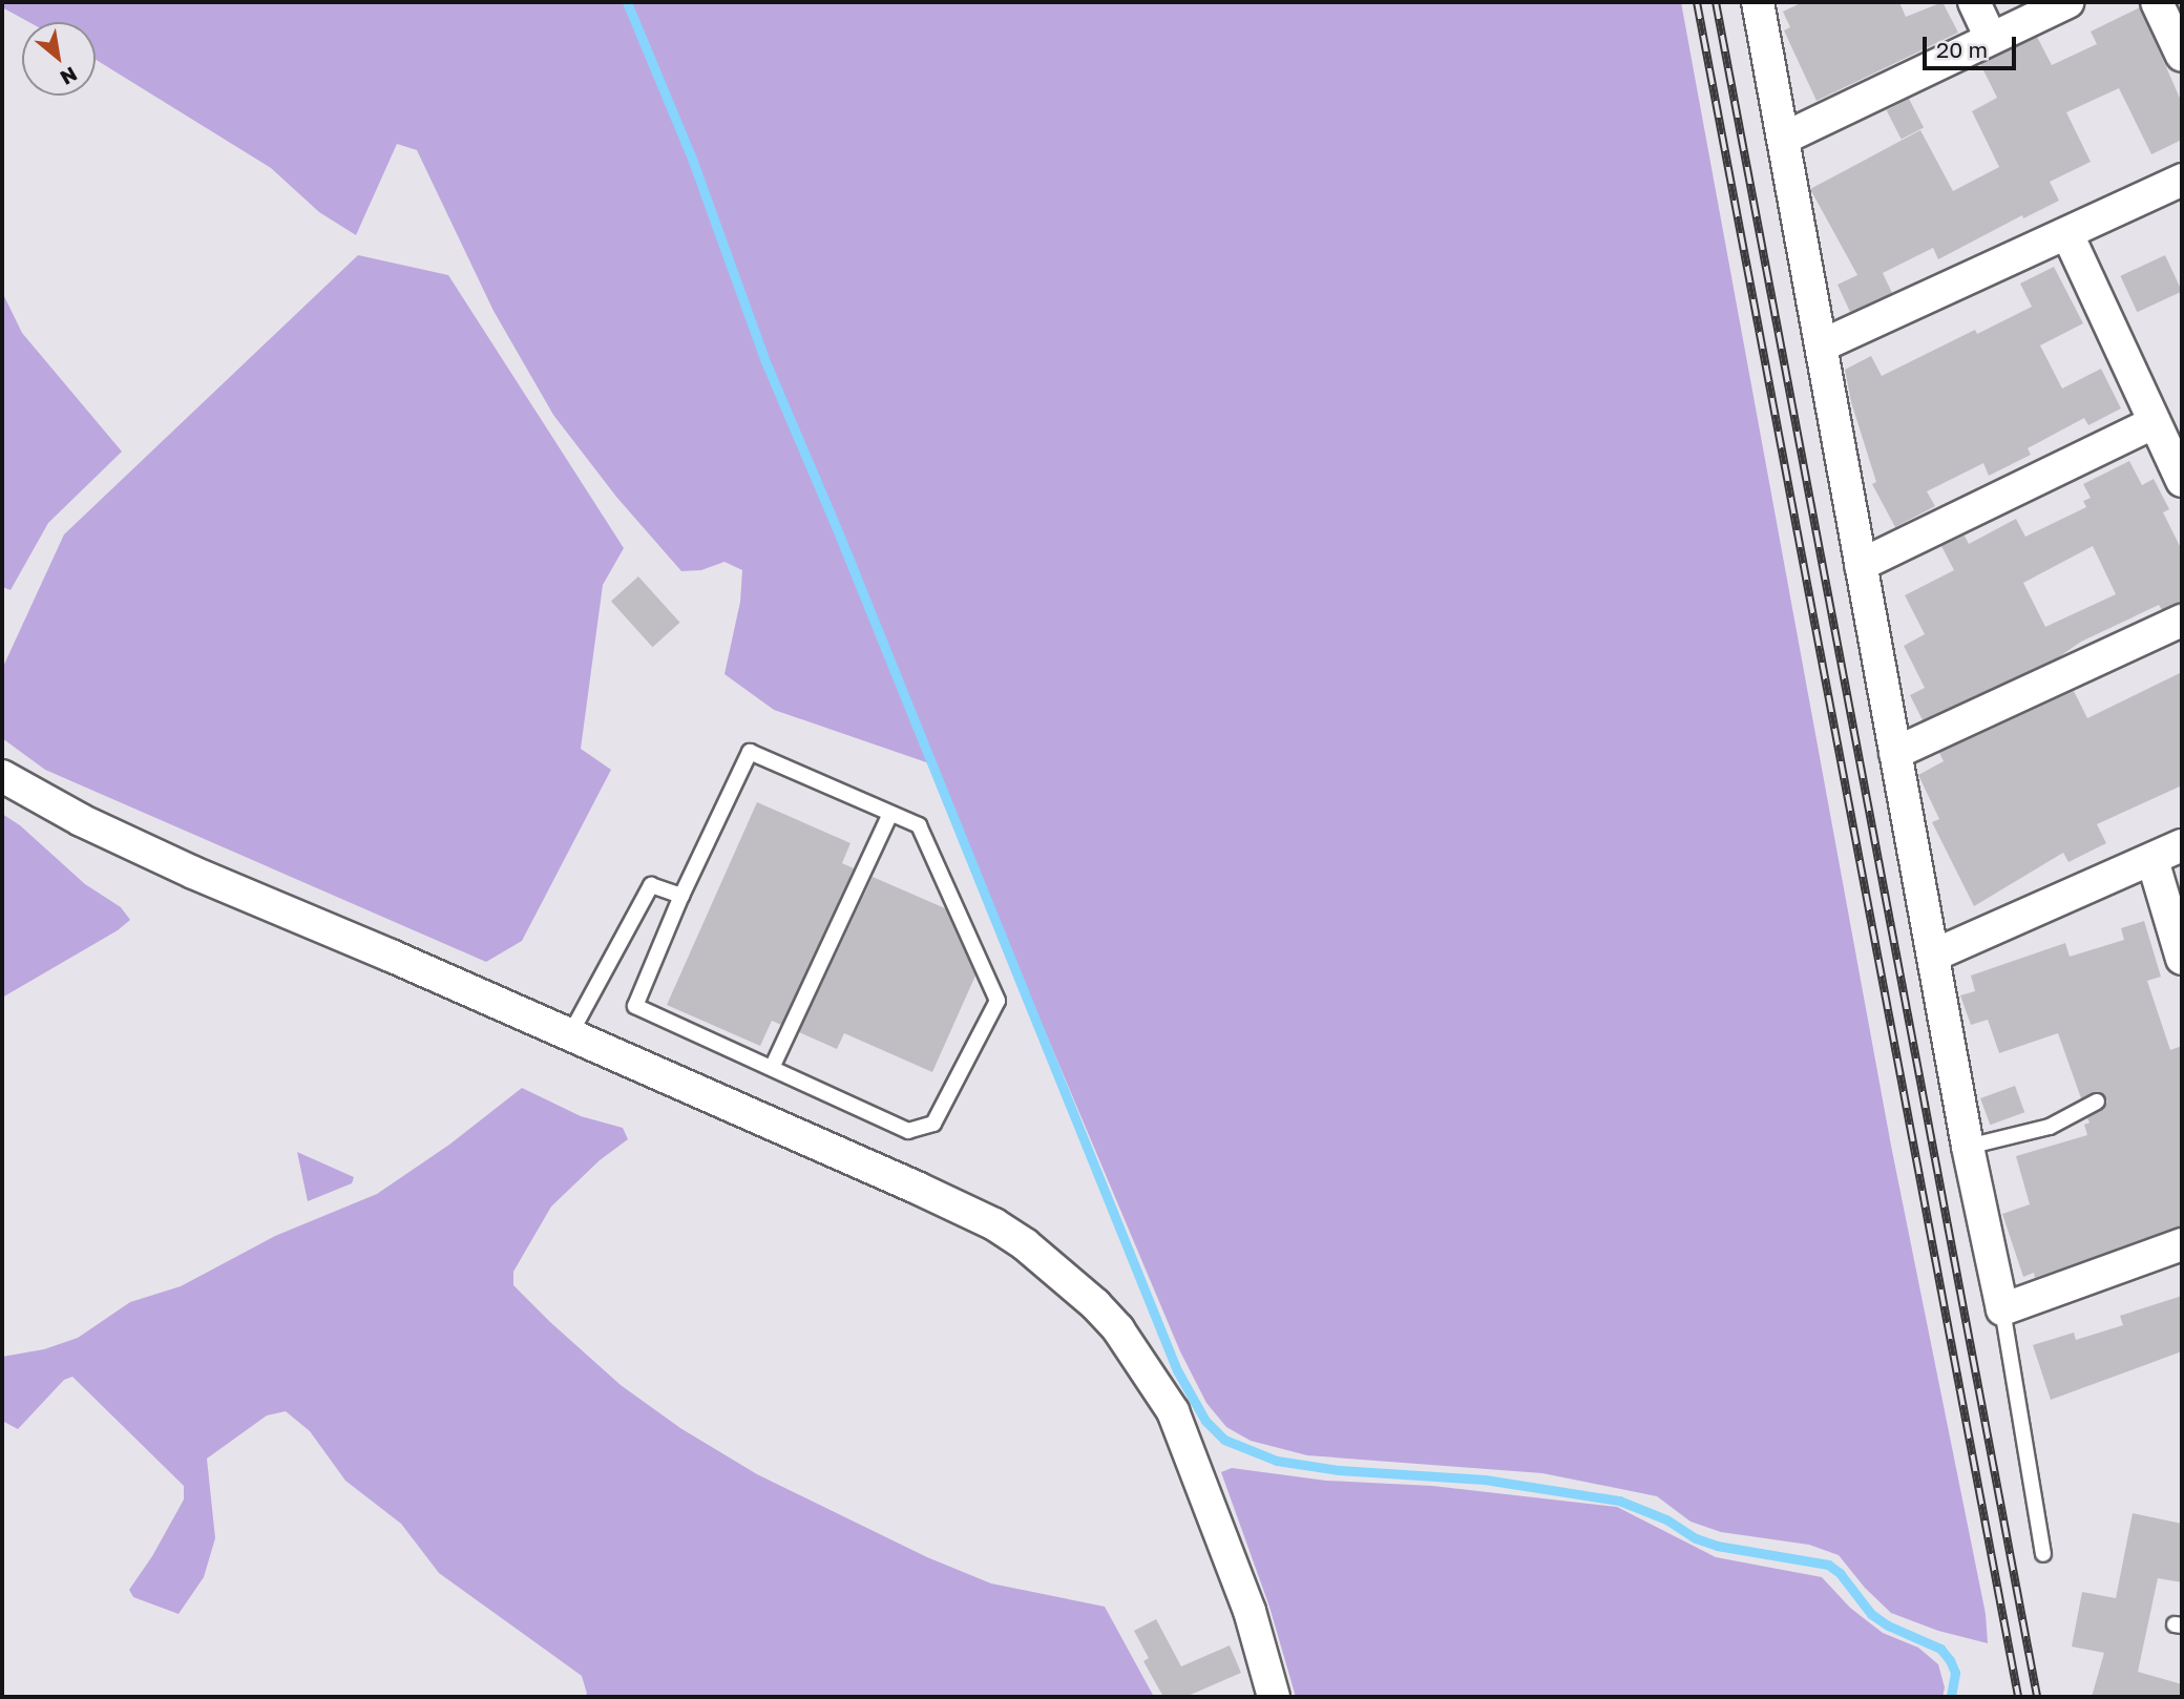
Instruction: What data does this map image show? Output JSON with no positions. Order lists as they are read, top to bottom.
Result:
{
  "scale_bar": "20 m",
  "north": "bottom right"
}
